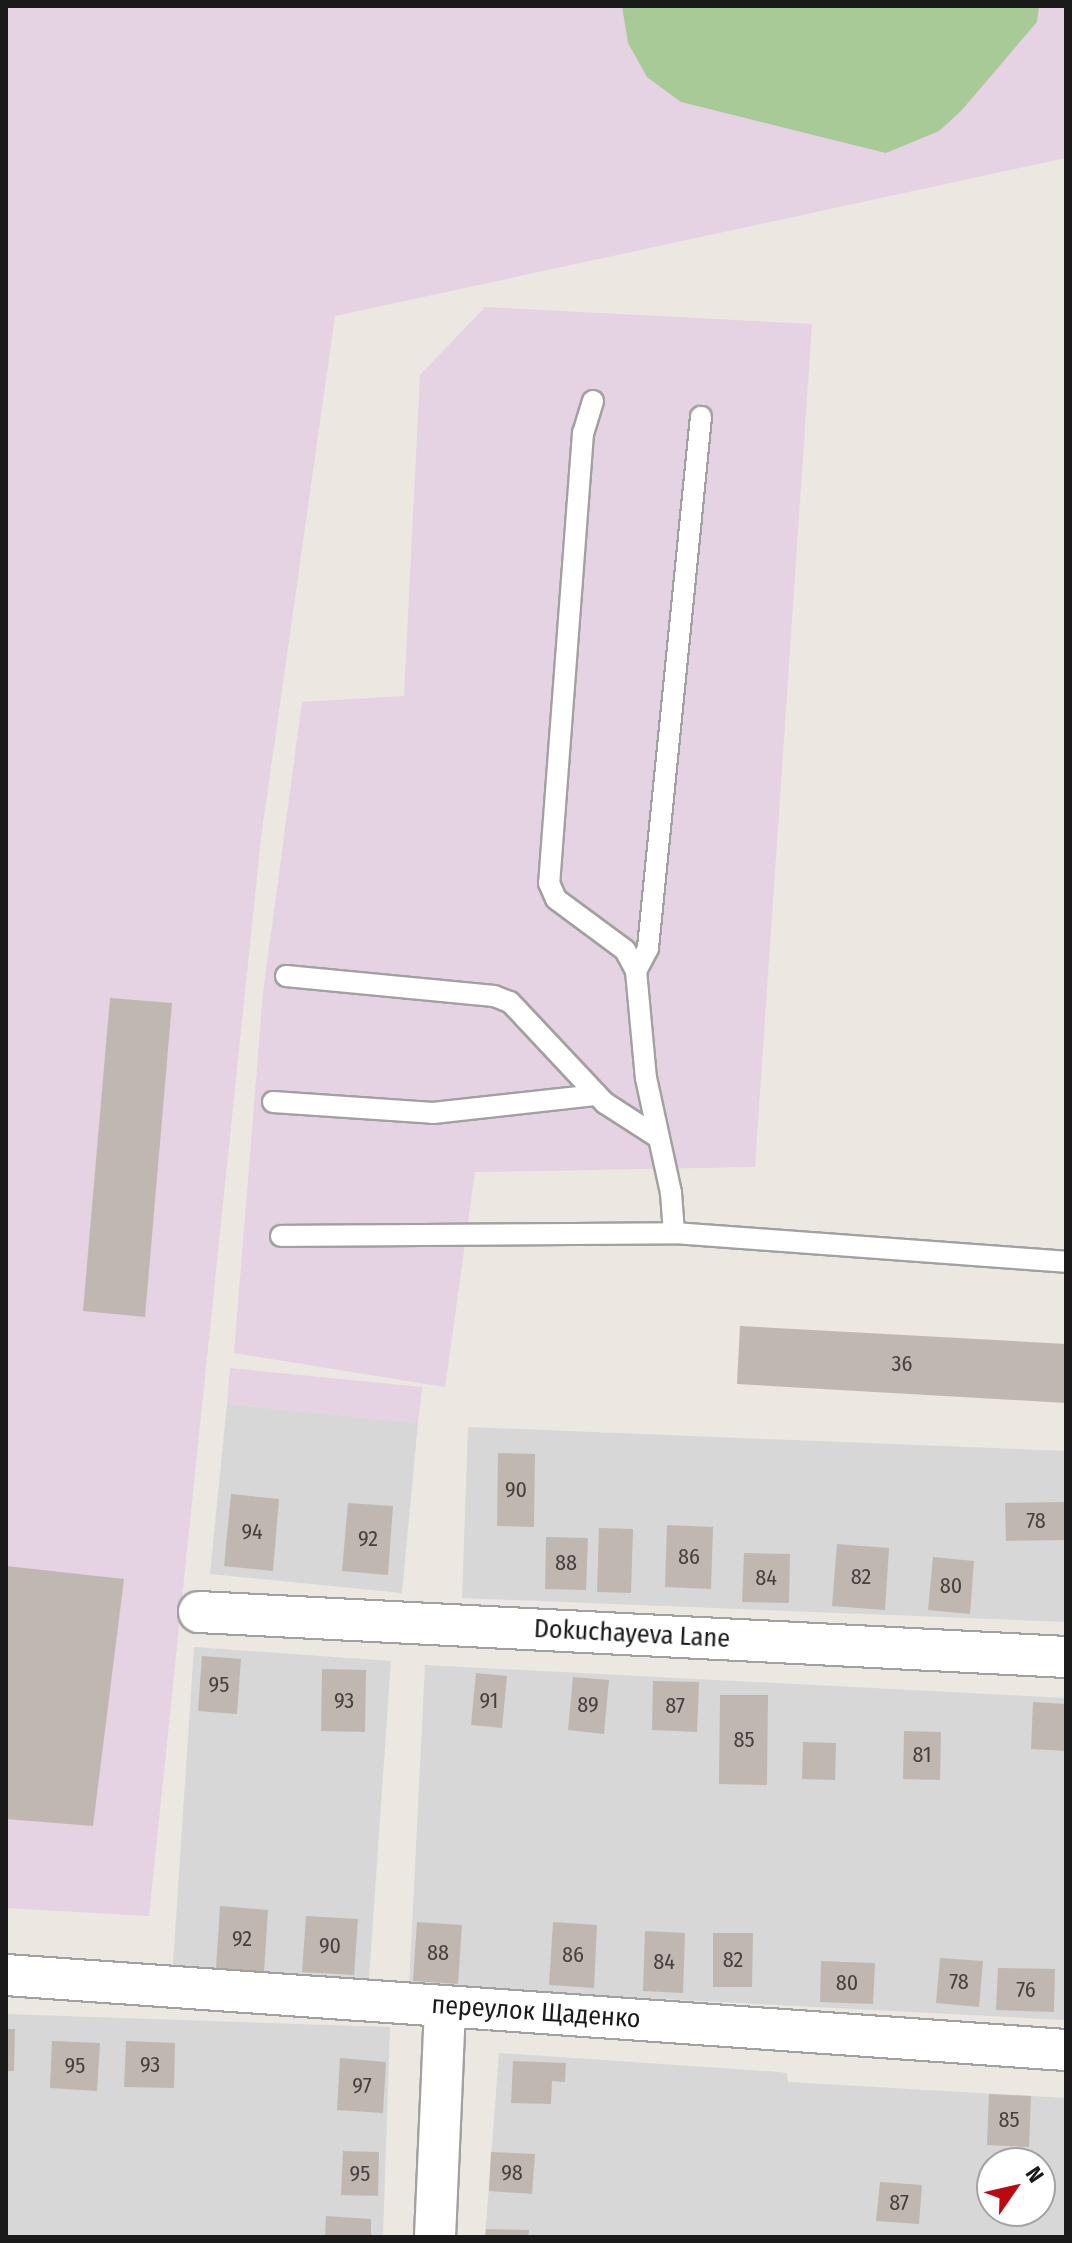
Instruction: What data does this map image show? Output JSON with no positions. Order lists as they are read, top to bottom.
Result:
{
  "streets": {
    "street": ["Dokuchayeva Lane", "переулок Щаденко"]
  },
  "house_numbers": [
    "36",
    "90",
    "78",
    "94",
    "92",
    "86",
    "88",
    "82",
    "84",
    "80",
    "95",
    "93",
    "91",
    "89",
    "87",
    "85",
    "81",
    "92",
    "90",
    "88",
    "86",
    "82",
    "84",
    "78",
    "80",
    "76",
    "93",
    "95",
    "97",
    "85",
    "98",
    "95",
    "87"
  ],
  "north": "top right"
}
